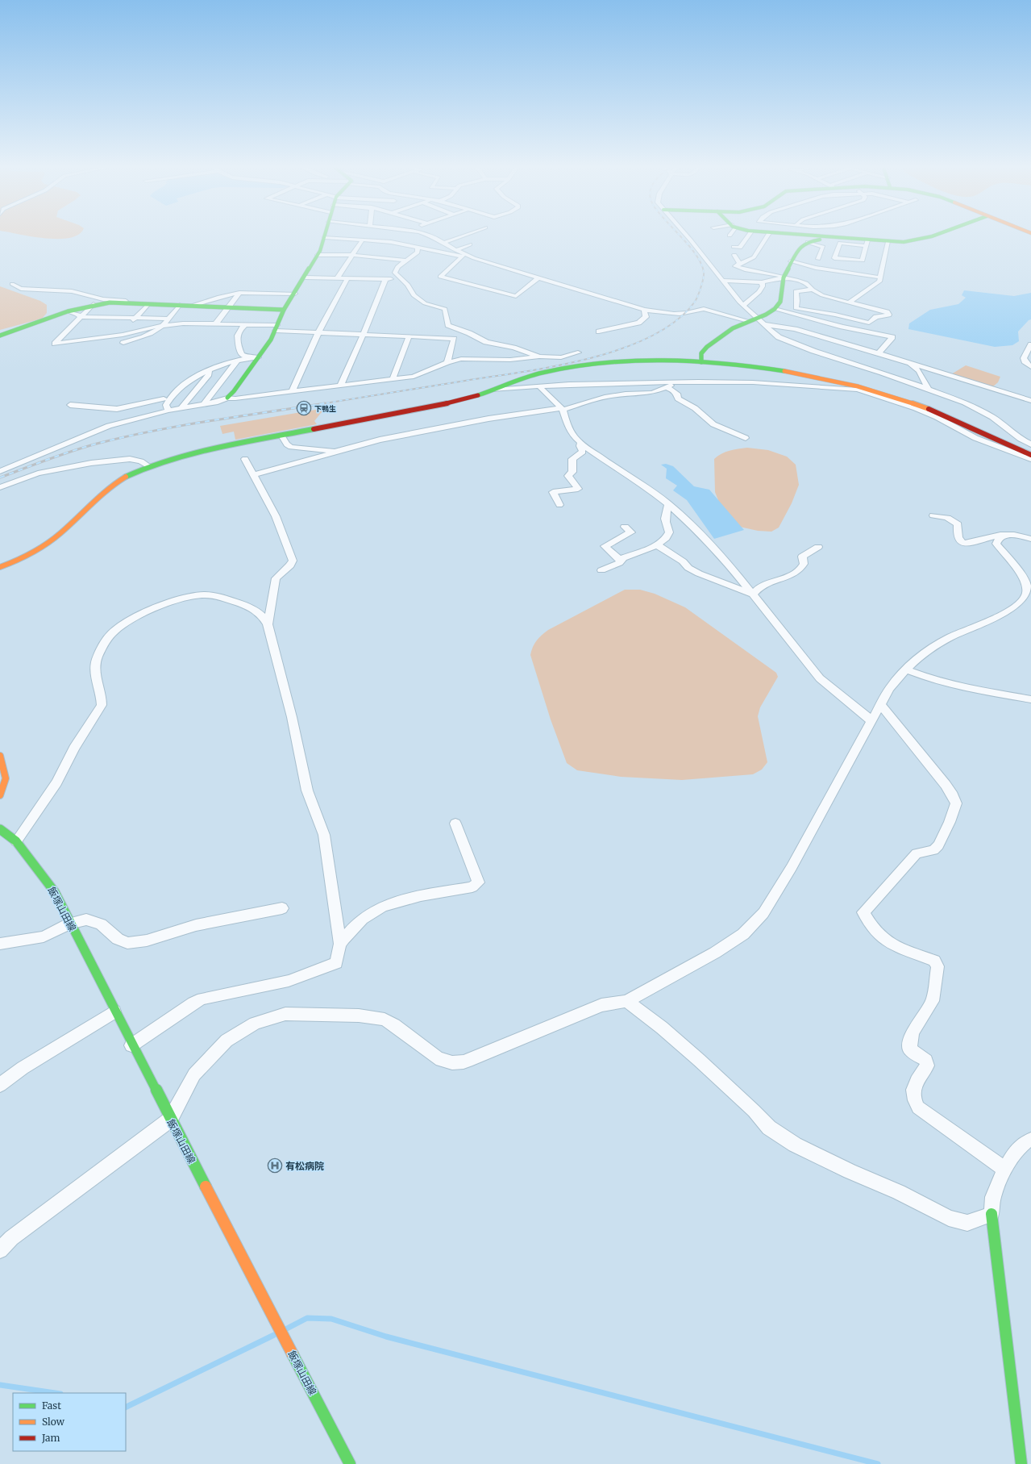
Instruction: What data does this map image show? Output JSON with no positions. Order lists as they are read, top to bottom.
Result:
{
  "streets": {
    "street": ["飯塚山田線"]
  },
  "places": {
    "station": ["下鴨生"],
    "hospital": ["有松病院"]
  },
  "legend": ["Fast", "Slow", "Jam"]
}
